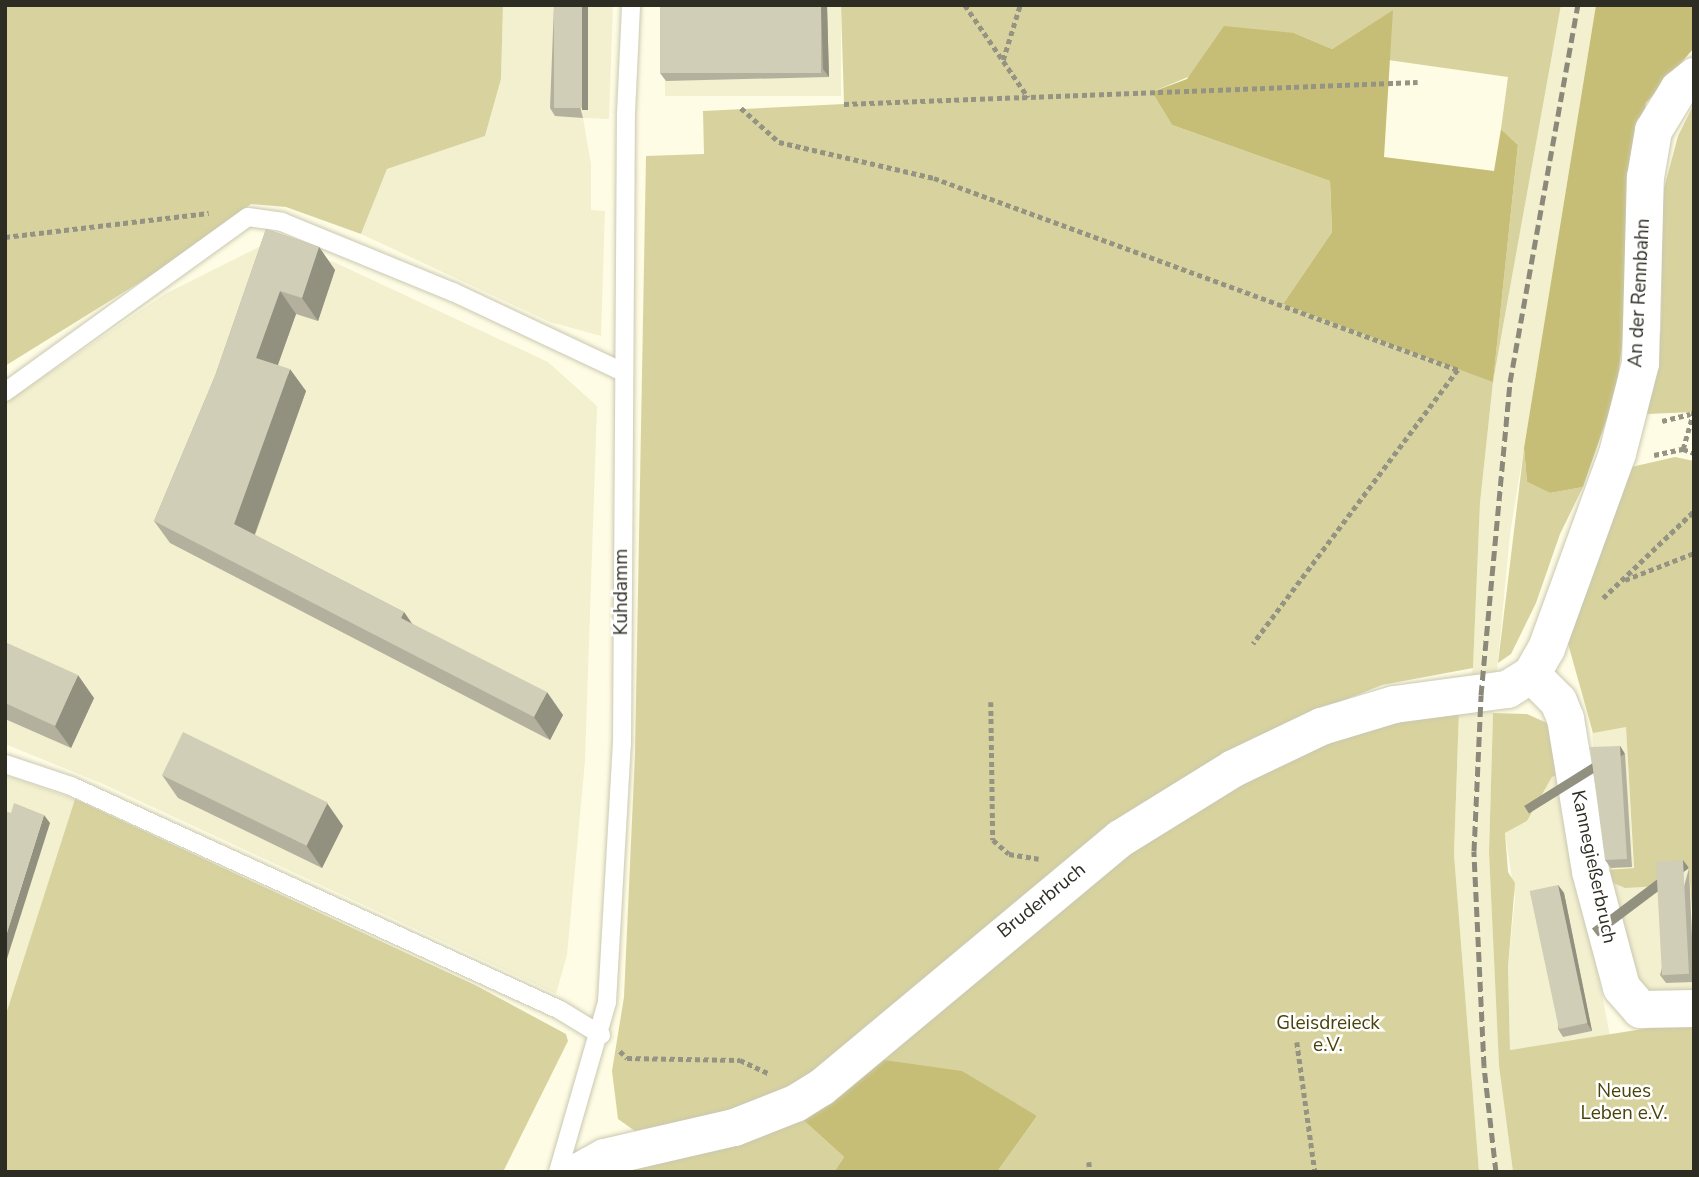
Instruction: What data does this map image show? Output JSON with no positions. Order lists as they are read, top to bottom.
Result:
{
  "streets": {
    "street": ["An der Rennbahn", "Kannegießerbruch", "Bruderbruch"],
    "lane": ["Kuhdamm"]
  },
  "crossings": [
    ["An der Rennbahn", "Kannegießerbruch"],
    ["An der Rennbahn", "Bruderbruch"],
    ["Kannegießerbruch", "Bruderbruch"]
  ],
  "parks": ["Gleisdreieck e.V.", "Neues Leben e.V."]
}
